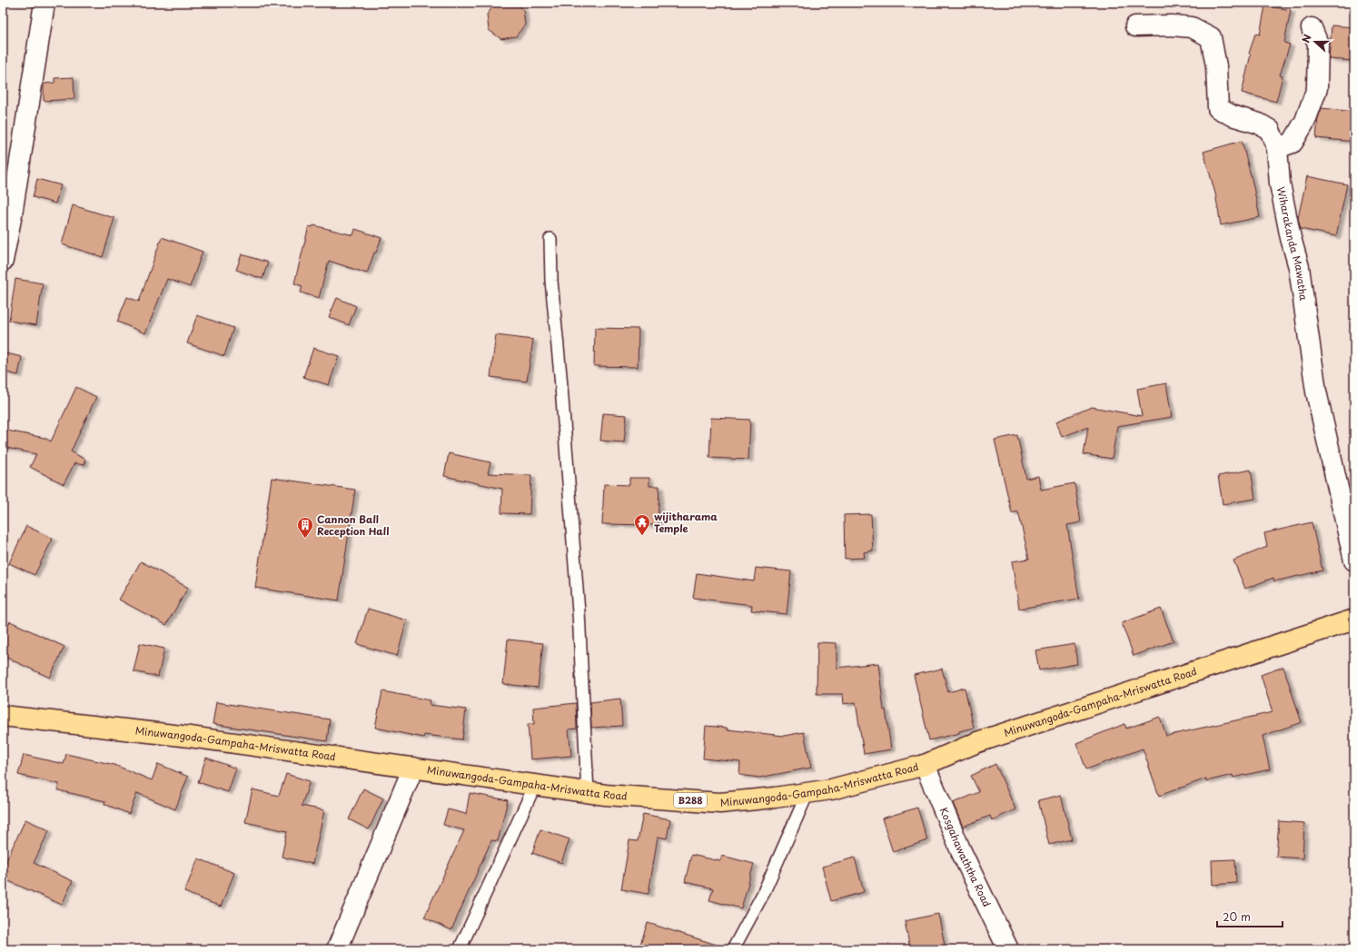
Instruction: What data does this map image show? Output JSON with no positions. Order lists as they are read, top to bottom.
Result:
{
  "streets": {
    "main road": ["Minuwangoda-Gampaha-Mriswatta Road", "B288"],
    "street": ["Wiharakanda Mawatha", "Kosgahawaththa Road"]
  },
  "crossings": [
    ["Minuwangoda-Gampaha-Mriswatta Road", "Kosgahawaththa Road"]
  ],
  "places": {
    "temple": ["wijitharama Temple"],
    "building": ["Cannon Ball Reception Hall"]
  },
  "scale_bar": "20 m",
  "north": "left"
}
